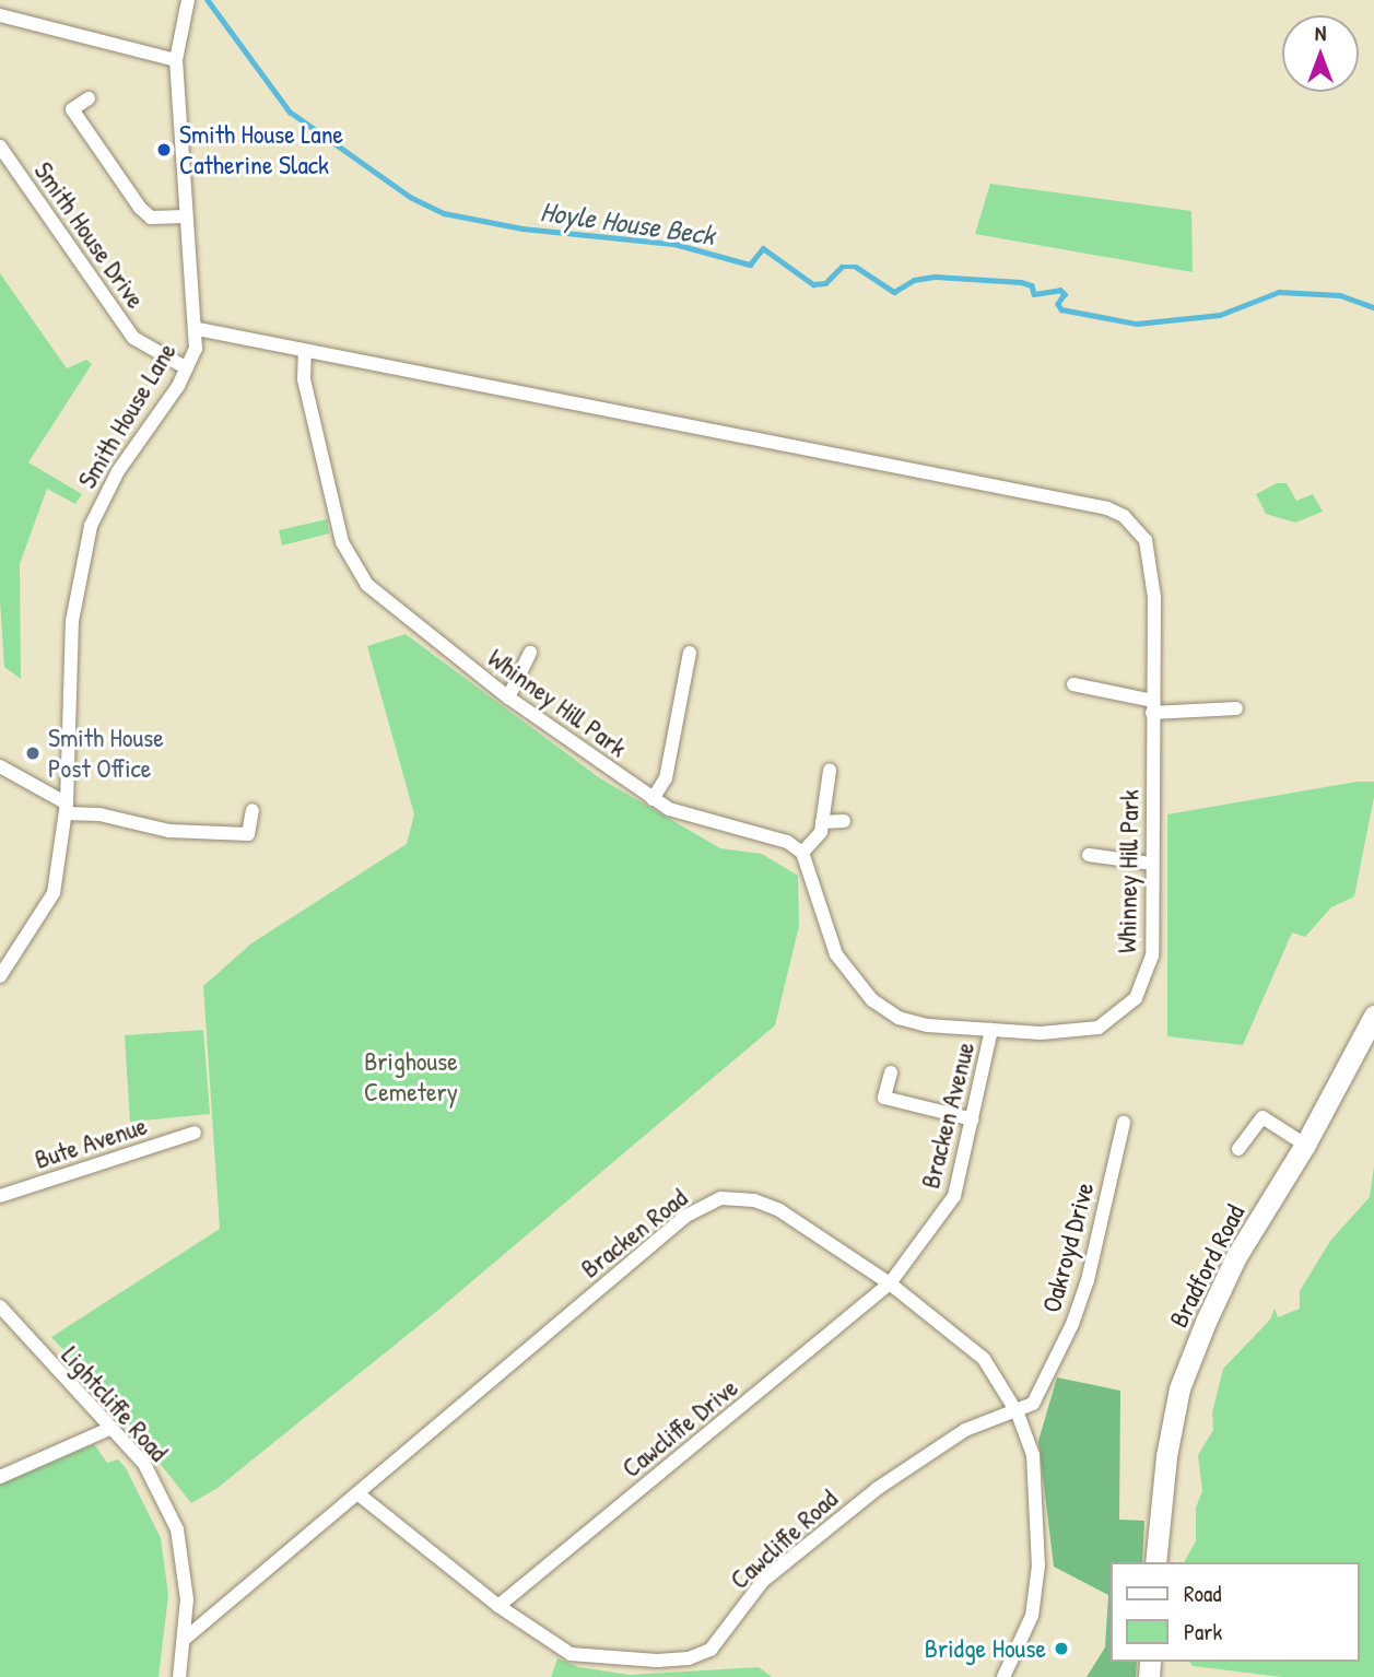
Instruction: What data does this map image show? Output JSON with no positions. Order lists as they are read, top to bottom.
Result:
{
  "streets": {
    "main road": ["Bradford Road"],
    "street": [
      "Smith House Drive",
      "Smith House Lane",
      "Whinney Hill Park",
      "Bracken Avenue",
      "Bute Avenue",
      "Bracken Road",
      "Oakroyd Drive",
      "Lightcliffe Road",
      "Cawcliffe Drive",
      "Cawcliffe Road"
    ]
  },
  "crossings": [
    ["Smith House Drive", "Smith House Lane"],
    ["Smith House Lane", "Whinney Hill Park"],
    ["Whinney Hill Park", "Bracken Avenue"],
    ["Bracken Avenue", "Bracken Road"],
    ["Bracken Avenue", "Cawcliffe Drive"],
    ["Bracken Road", "Oakroyd Drive"],
    ["Bracken Road", "Lightcliffe Road"],
    ["Bracken Road", "Cawcliffe Drive"],
    ["Bracken Road", "Cawcliffe Road"],
    ["Oakroyd Drive", "Cawcliffe Road"],
    ["Cawcliffe Drive", "Cawcliffe Road"]
  ],
  "water": ["Hoyle House Beck"],
  "parks": ["Brighouse Cemetery"],
  "places": ["Smith House Lane Catherine Slack", "Smith House Post Office", "Bridge House"],
  "legend": ["Road", "Park"],
  "north": "top"
}
